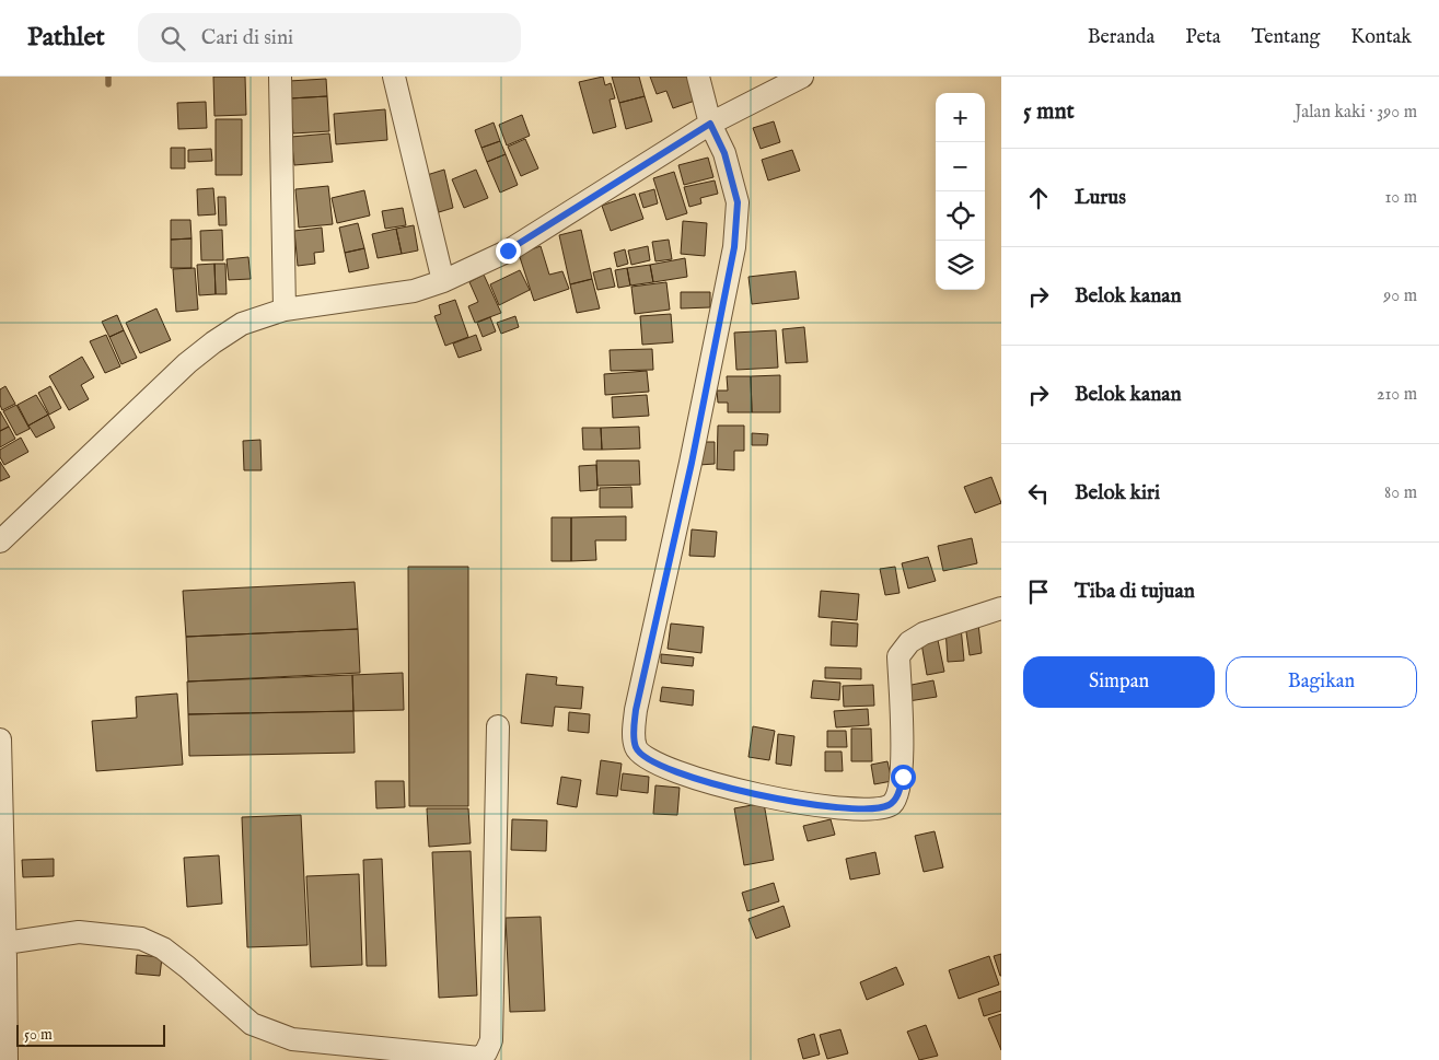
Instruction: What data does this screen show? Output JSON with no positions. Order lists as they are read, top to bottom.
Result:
{
  "scale_bar": "50 m",
  "page": {
    "header": "Pathlet",
    "search": "Cari di sini",
    "nav": [
      "Beranda",
      "Peta",
      "Tentang",
      "Kontak"
    ],
    "heading": ["5 mnt", "Jalan kaki · 390 m"],
    "map_buttons": ["+", "−"],
    "list": [
      ["Lurus", "10 m"],
      ["Belok kanan", "90 m"],
      ["Belok kanan", "210 m"],
      ["Belok kiri", "80 m"],
      "Tiba di tujuan"
    ],
    "buttons": ["Simpan", "Bagikan"],
    "scale": "50 m"
  }
}
